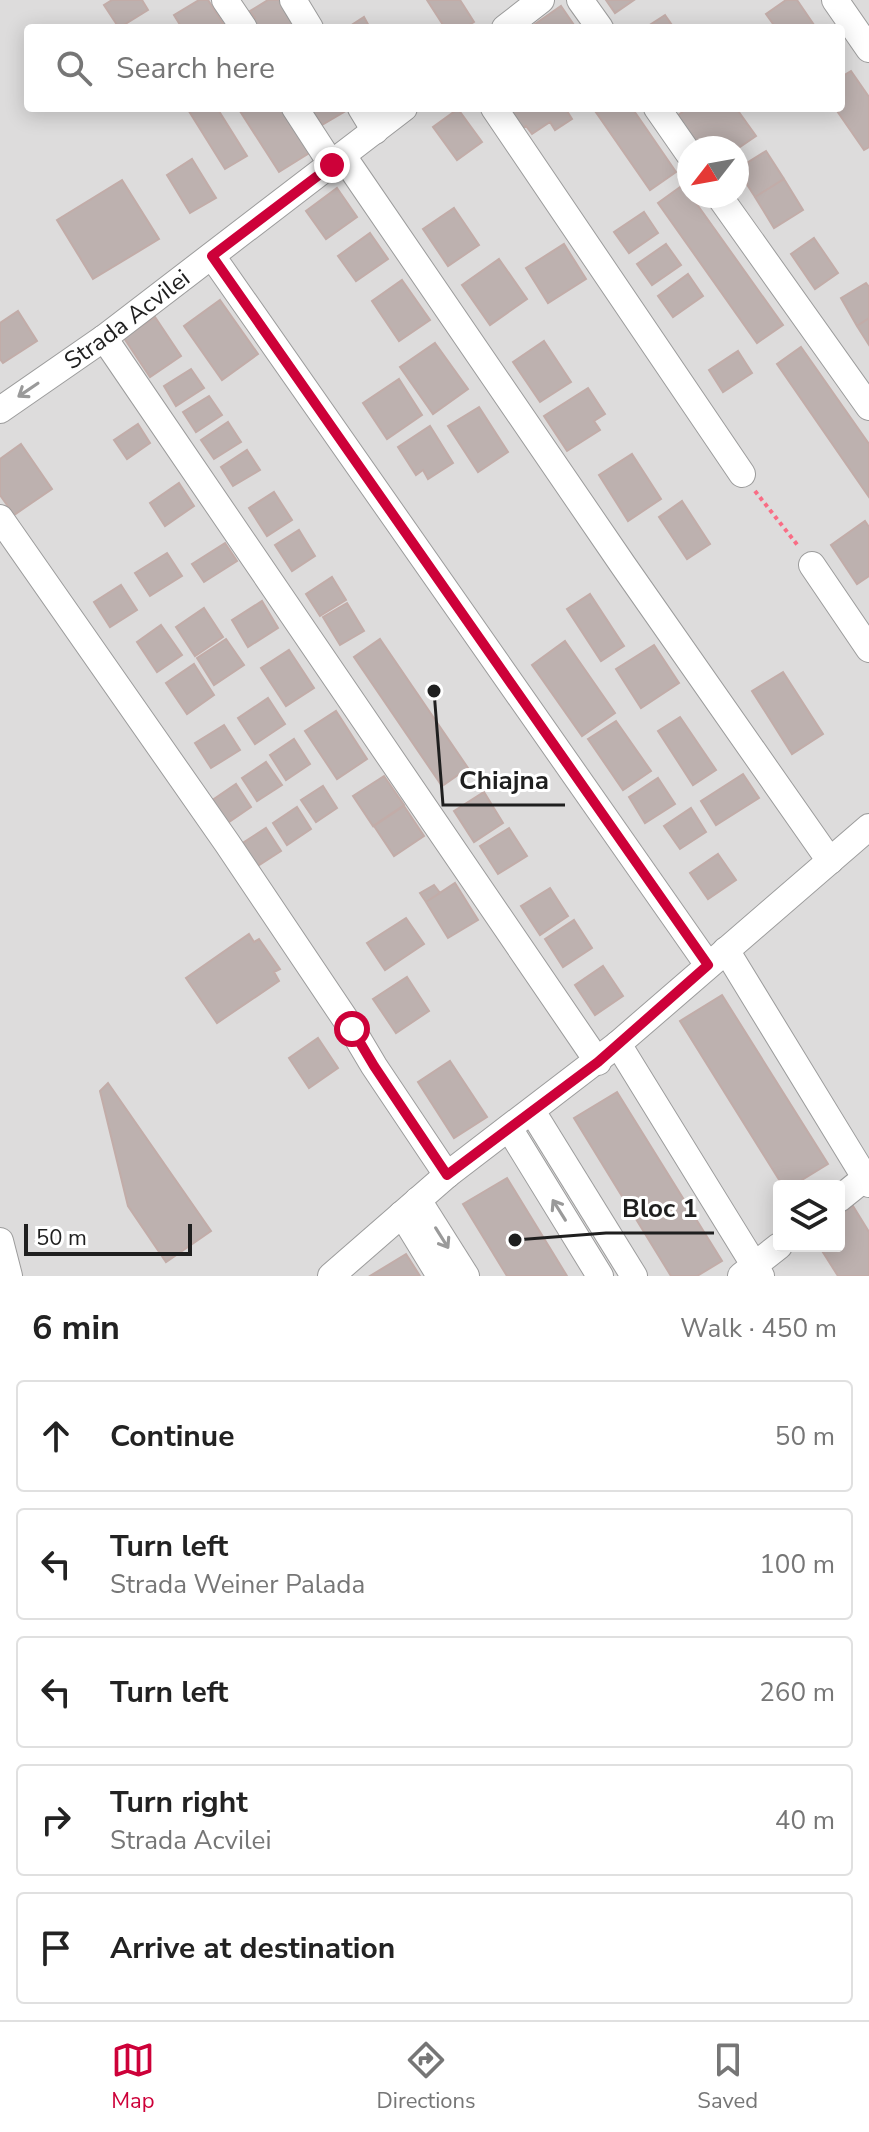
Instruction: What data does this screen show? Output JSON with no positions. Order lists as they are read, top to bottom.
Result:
{
  "streets": {
    "street": ["Strada Acvilei"]
  },
  "places": ["Chiajna", "Bloc 1"],
  "scale_bar": "50 m",
  "north": "bottom left",
  "page": {
    "search": "Search here",
    "scale": "50 m",
    "heading": ["6 min", "Walk · 450 m"],
    "list": [
      ["Continue", "50 m"],
      ["Turn left", "Strada Weiner Palada", "100 m"],
      ["Turn left", "260 m"],
      ["Turn right", "Strada Acvilei", "40 m"],
      "Arrive at destination"
    ],
    "nav": ["Map", "Directions", "Saved"]
  }
}
